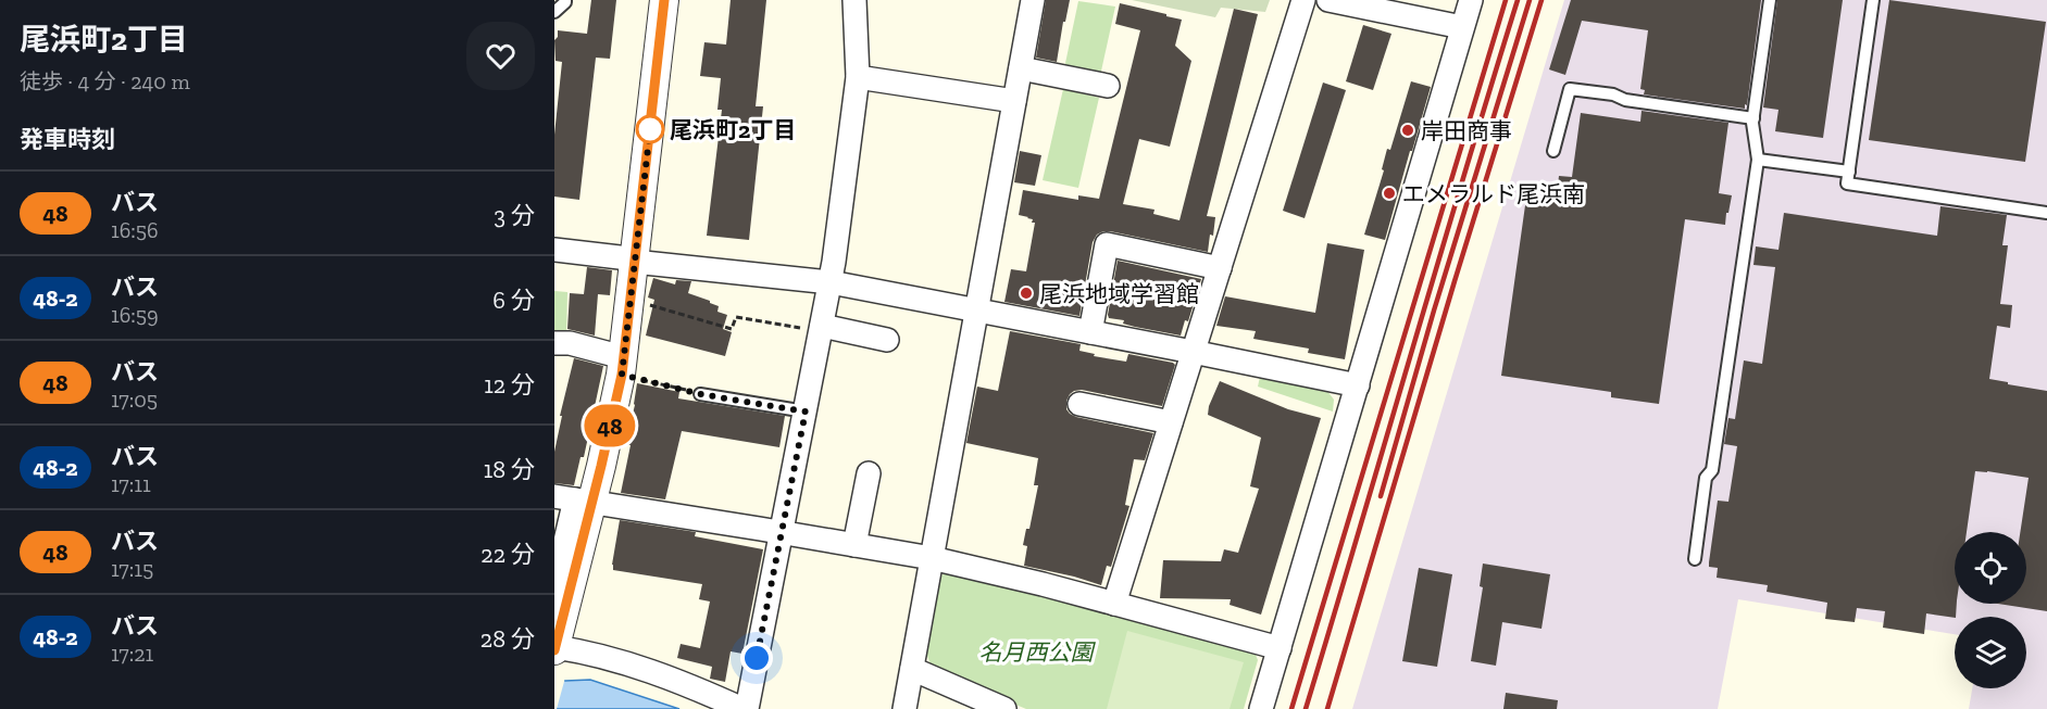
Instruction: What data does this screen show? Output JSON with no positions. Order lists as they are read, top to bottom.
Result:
{
  "parks": ["名月西公園"],
  "places": [
    "尾浜町2丁目",
    "岸田商事",
    "エメラルド尾浜南",
    "尾浜地域学習館"
  ],
  "lines": ["bus line 48"],
  "page": {
    "heading": [
      ["尾浜町2丁目", "徒歩 · 4 分 · 240 m"],
      "発車時刻"
    ],
    "on_map": "48",
    "list": [
      {
        "mark": "48",
        "name": "バス",
        "note": "16:56",
        "value": "3 分"
      },
      {
        "mark": "48-2",
        "name": "バス",
        "note": "16:59",
        "value": "6 分"
      },
      {
        "mark": "48",
        "name": "バス",
        "note": "17:05",
        "value": "12 分"
      },
      {
        "mark": "48-2",
        "name": "バス",
        "note": "17:11",
        "value": "18 分"
      },
      {
        "mark": "48",
        "name": "バス",
        "note": "17:15",
        "value": "22 分"
      },
      {
        "mark": "48-2",
        "name": "バス",
        "note": "17:21",
        "value": "28 分"
      }
    ]
  }
}
